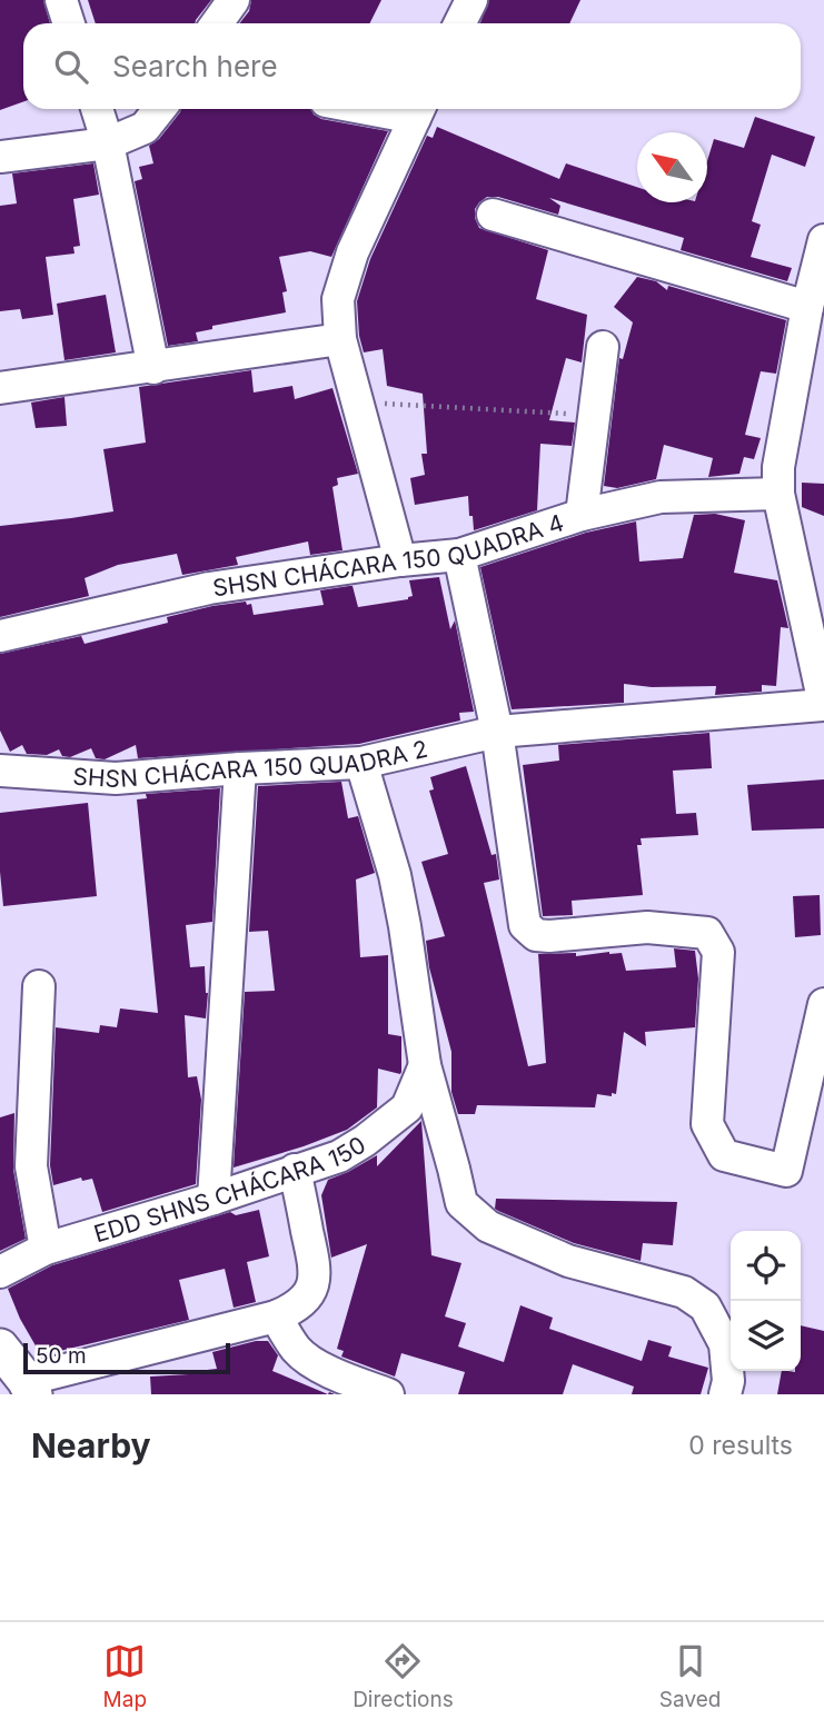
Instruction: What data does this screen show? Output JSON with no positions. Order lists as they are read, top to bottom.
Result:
{
  "streets": {
    "street": ["SHSN CHÁCARA 150 QUADRA 4", "SHSN CHÁCARA 150 QUADRA 2", "EDD SHNS CHÁCARA 150"]
  },
  "scale_bar": "50 m",
  "north": "top left",
  "page": {
    "search": "Search here",
    "scale": "50 m",
    "heading": ["Nearby", "0 results"],
    "nav": ["Map", "Directions", "Saved"]
  }
}
